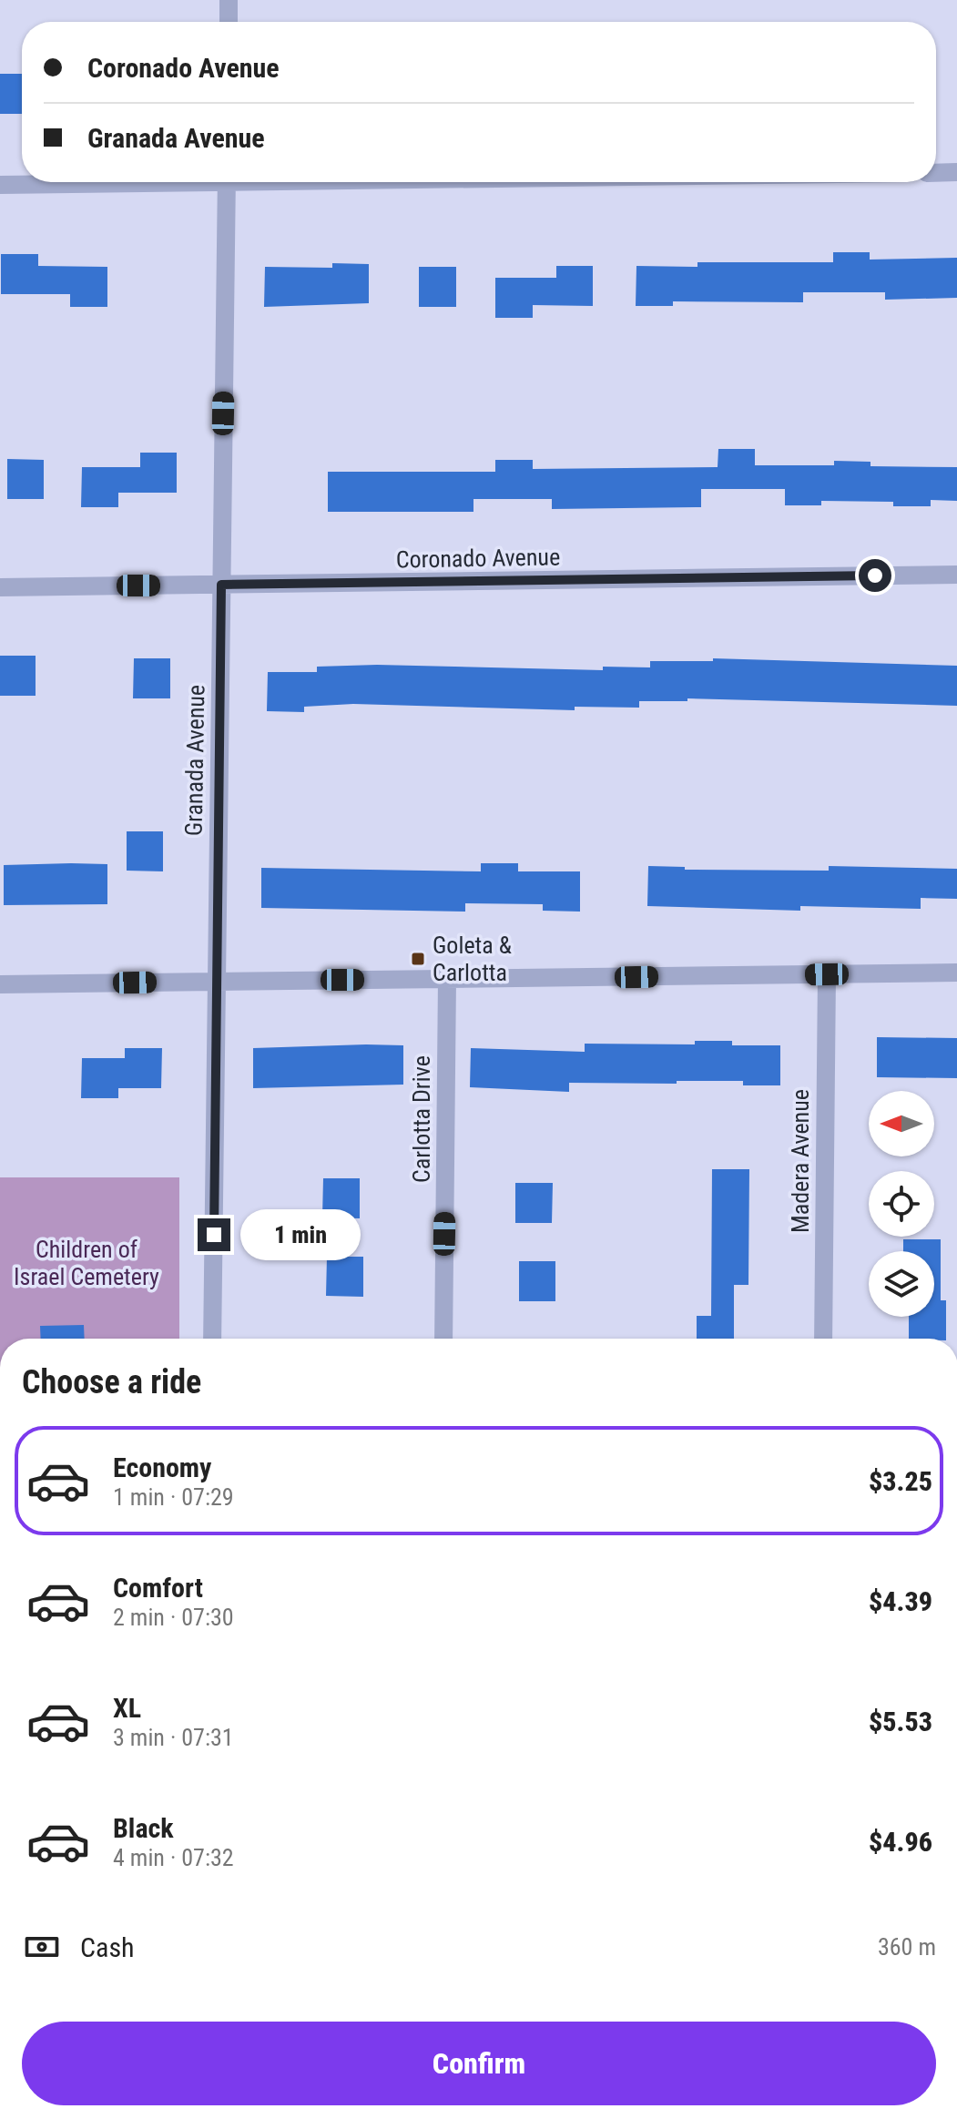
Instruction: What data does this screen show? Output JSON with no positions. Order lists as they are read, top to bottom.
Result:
{
  "streets": {
    "street": [
      "Coronado Avenue",
      "Granada Avenue",
      "Carlotta Drive",
      "Madera Avenue"
    ]
  },
  "crossings": [
    ["Coronado Avenue", "Granada Avenue"]
  ],
  "parks": ["Children of Israel Cemetery"],
  "places": {
    "transit": ["Goleta & Carlotta"]
  },
  "north": "left",
  "page": {
    "banner": ["Coronado Avenue", "Granada Avenue"],
    "bubble": "1 min",
    "heading": "Choose a ride",
    "list": [
      {
        "name": "Economy",
        "note": "1 min · 07:29",
        "value": "$3.25"
      },
      {
        "name": "Comfort",
        "note": "2 min · 07:30",
        "value": "$4.39"
      },
      {
        "name": "XL",
        "note": "3 min · 07:31",
        "value": "$5.53"
      },
      {
        "name": "Black",
        "note": "4 min · 07:32",
        "value": "$4.96"
      }
    ],
    "pay": ["Cash", "360 m"],
    "buttons": "Confirm"
  }
}
